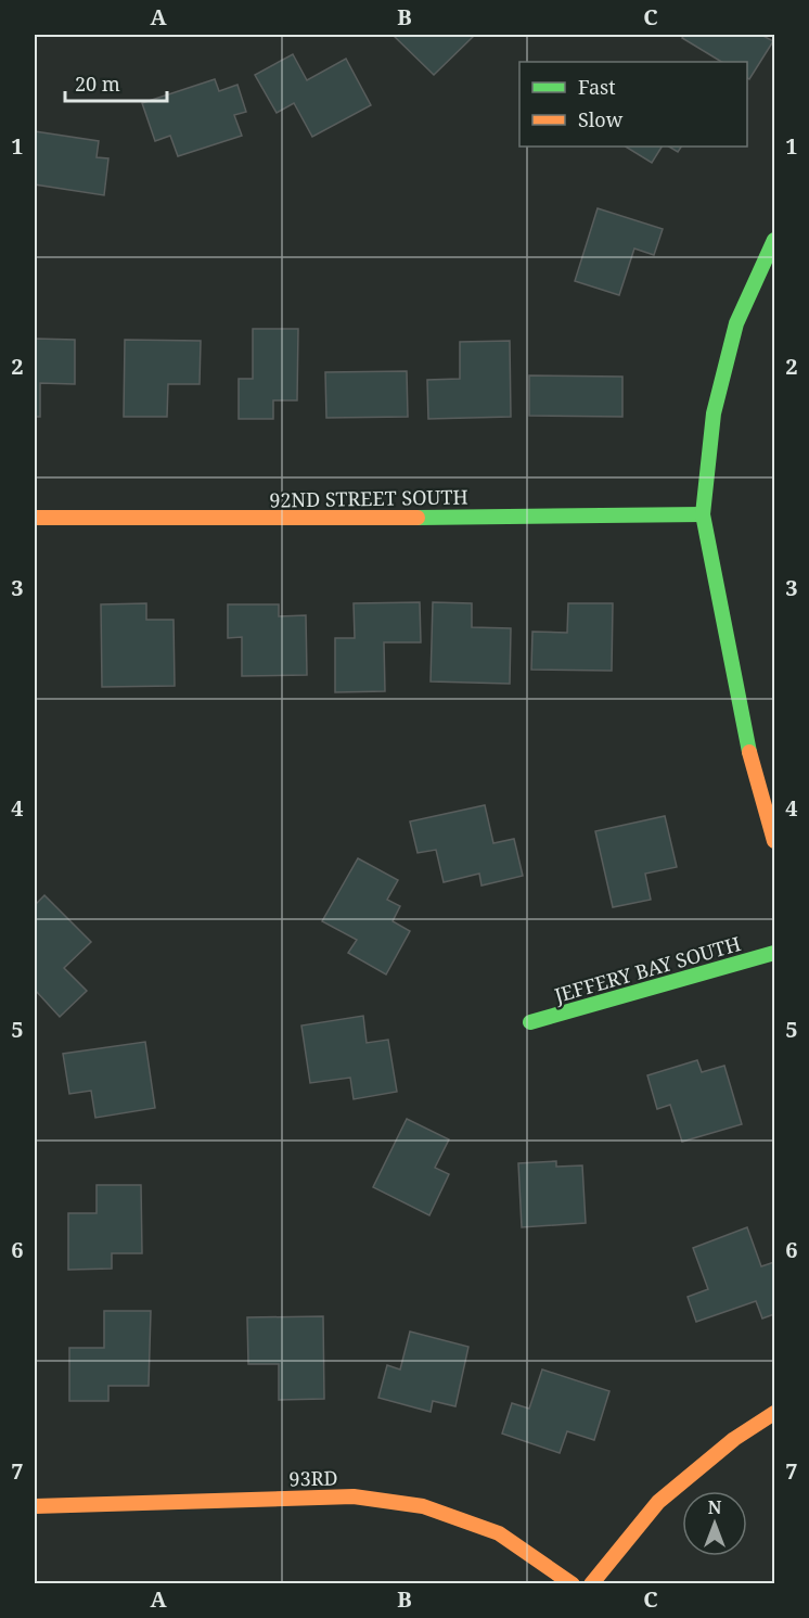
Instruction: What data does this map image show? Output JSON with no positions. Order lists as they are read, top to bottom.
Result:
{
  "streets": {
    "street": ["92ND STREET SOUTH", "JEFFERY BAY SOUTH", "93RD"]
  },
  "legend": ["Fast", "Slow"],
  "scale_bar": "20 m",
  "north": "top",
  "grid": {
    "columns": ["A", "B", "C"],
    "rows": [
      "1",
      "2",
      "3",
      "4",
      "5",
      "6",
      "7"
    ]
  }
}
